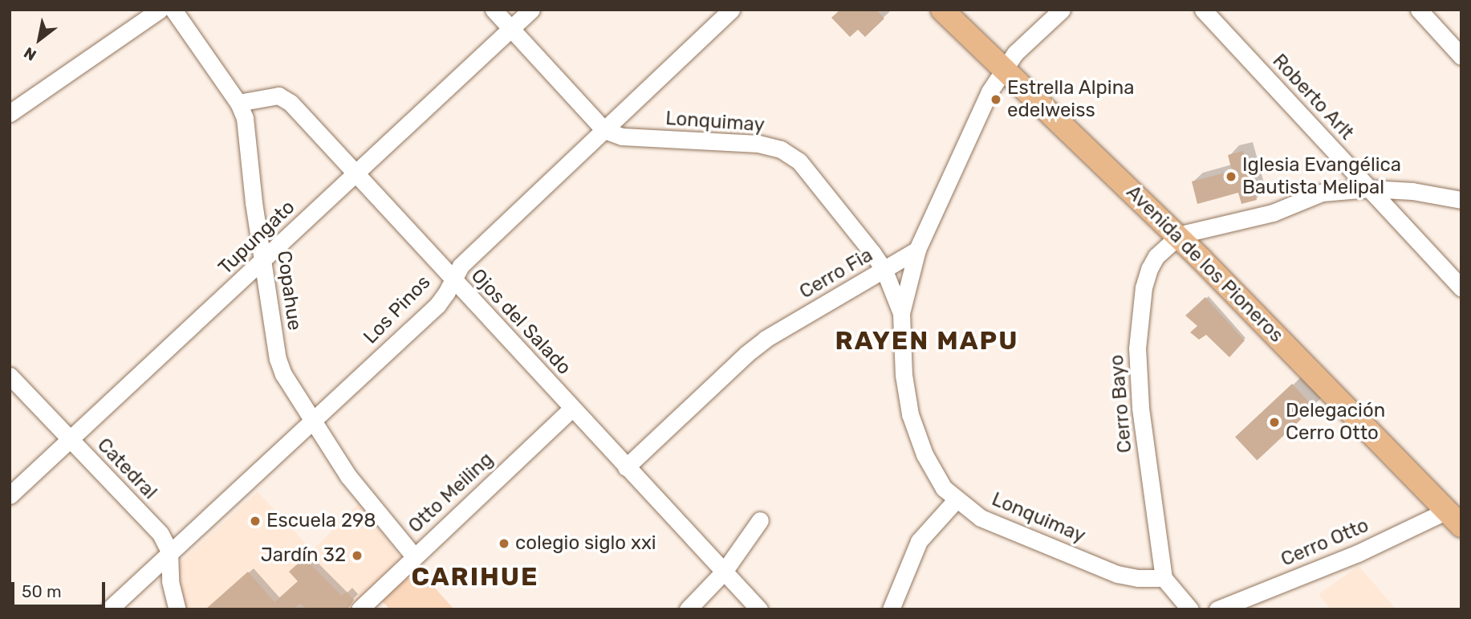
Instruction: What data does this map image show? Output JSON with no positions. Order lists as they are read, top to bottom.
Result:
{
  "streets": {
    "main road": ["Avenida de los Pioneros"],
    "street": [
      "Roberto Arlt",
      "Lonquimay",
      "Tupungato",
      "Cerro Fia",
      "Copahue",
      "Los Pinos",
      "Ojos del Salado",
      "Cerro Bayo",
      "Catedral",
      "Otto Meiling",
      "Cerro Otto"
    ]
  },
  "crossings": [
    ["Lonquimay", "Cerro Fia"],
    ["Lonquimay", "Los Pinos"],
    ["Lonquimay", "Cerro Bayo"],
    ["Tupungato", "Copahue"],
    ["Tupungato", "Ojos del Salado"],
    ["Tupungato", "Catedral"],
    ["Avenida de los Pioneros", "Cerro Bayo"],
    ["Avenida de los Pioneros", "Cerro Otto"],
    ["Cerro Fia", "Ojos del Salado"],
    ["Copahue", "Los Pinos"],
    ["Copahue", "Ojos del Salado"],
    ["Copahue", "Otto Meiling"],
    ["Los Pinos", "Ojos del Salado"],
    ["Los Pinos", "Catedral"],
    ["Ojos del Salado", "Otto Meiling"]
  ],
  "districts": ["RAYEN MAPU", "CARIHUE"],
  "places": [
    "Estrella Alpina edelweiss",
    "Iglesia Evangélica Bautista Melipal",
    "Delegación Cerro Otto",
    "Escuela 298",
    "colegio siglo xxi",
    "Jardín 32"
  ],
  "scale_bar": "50 m",
  "north": "bottom left"
}
